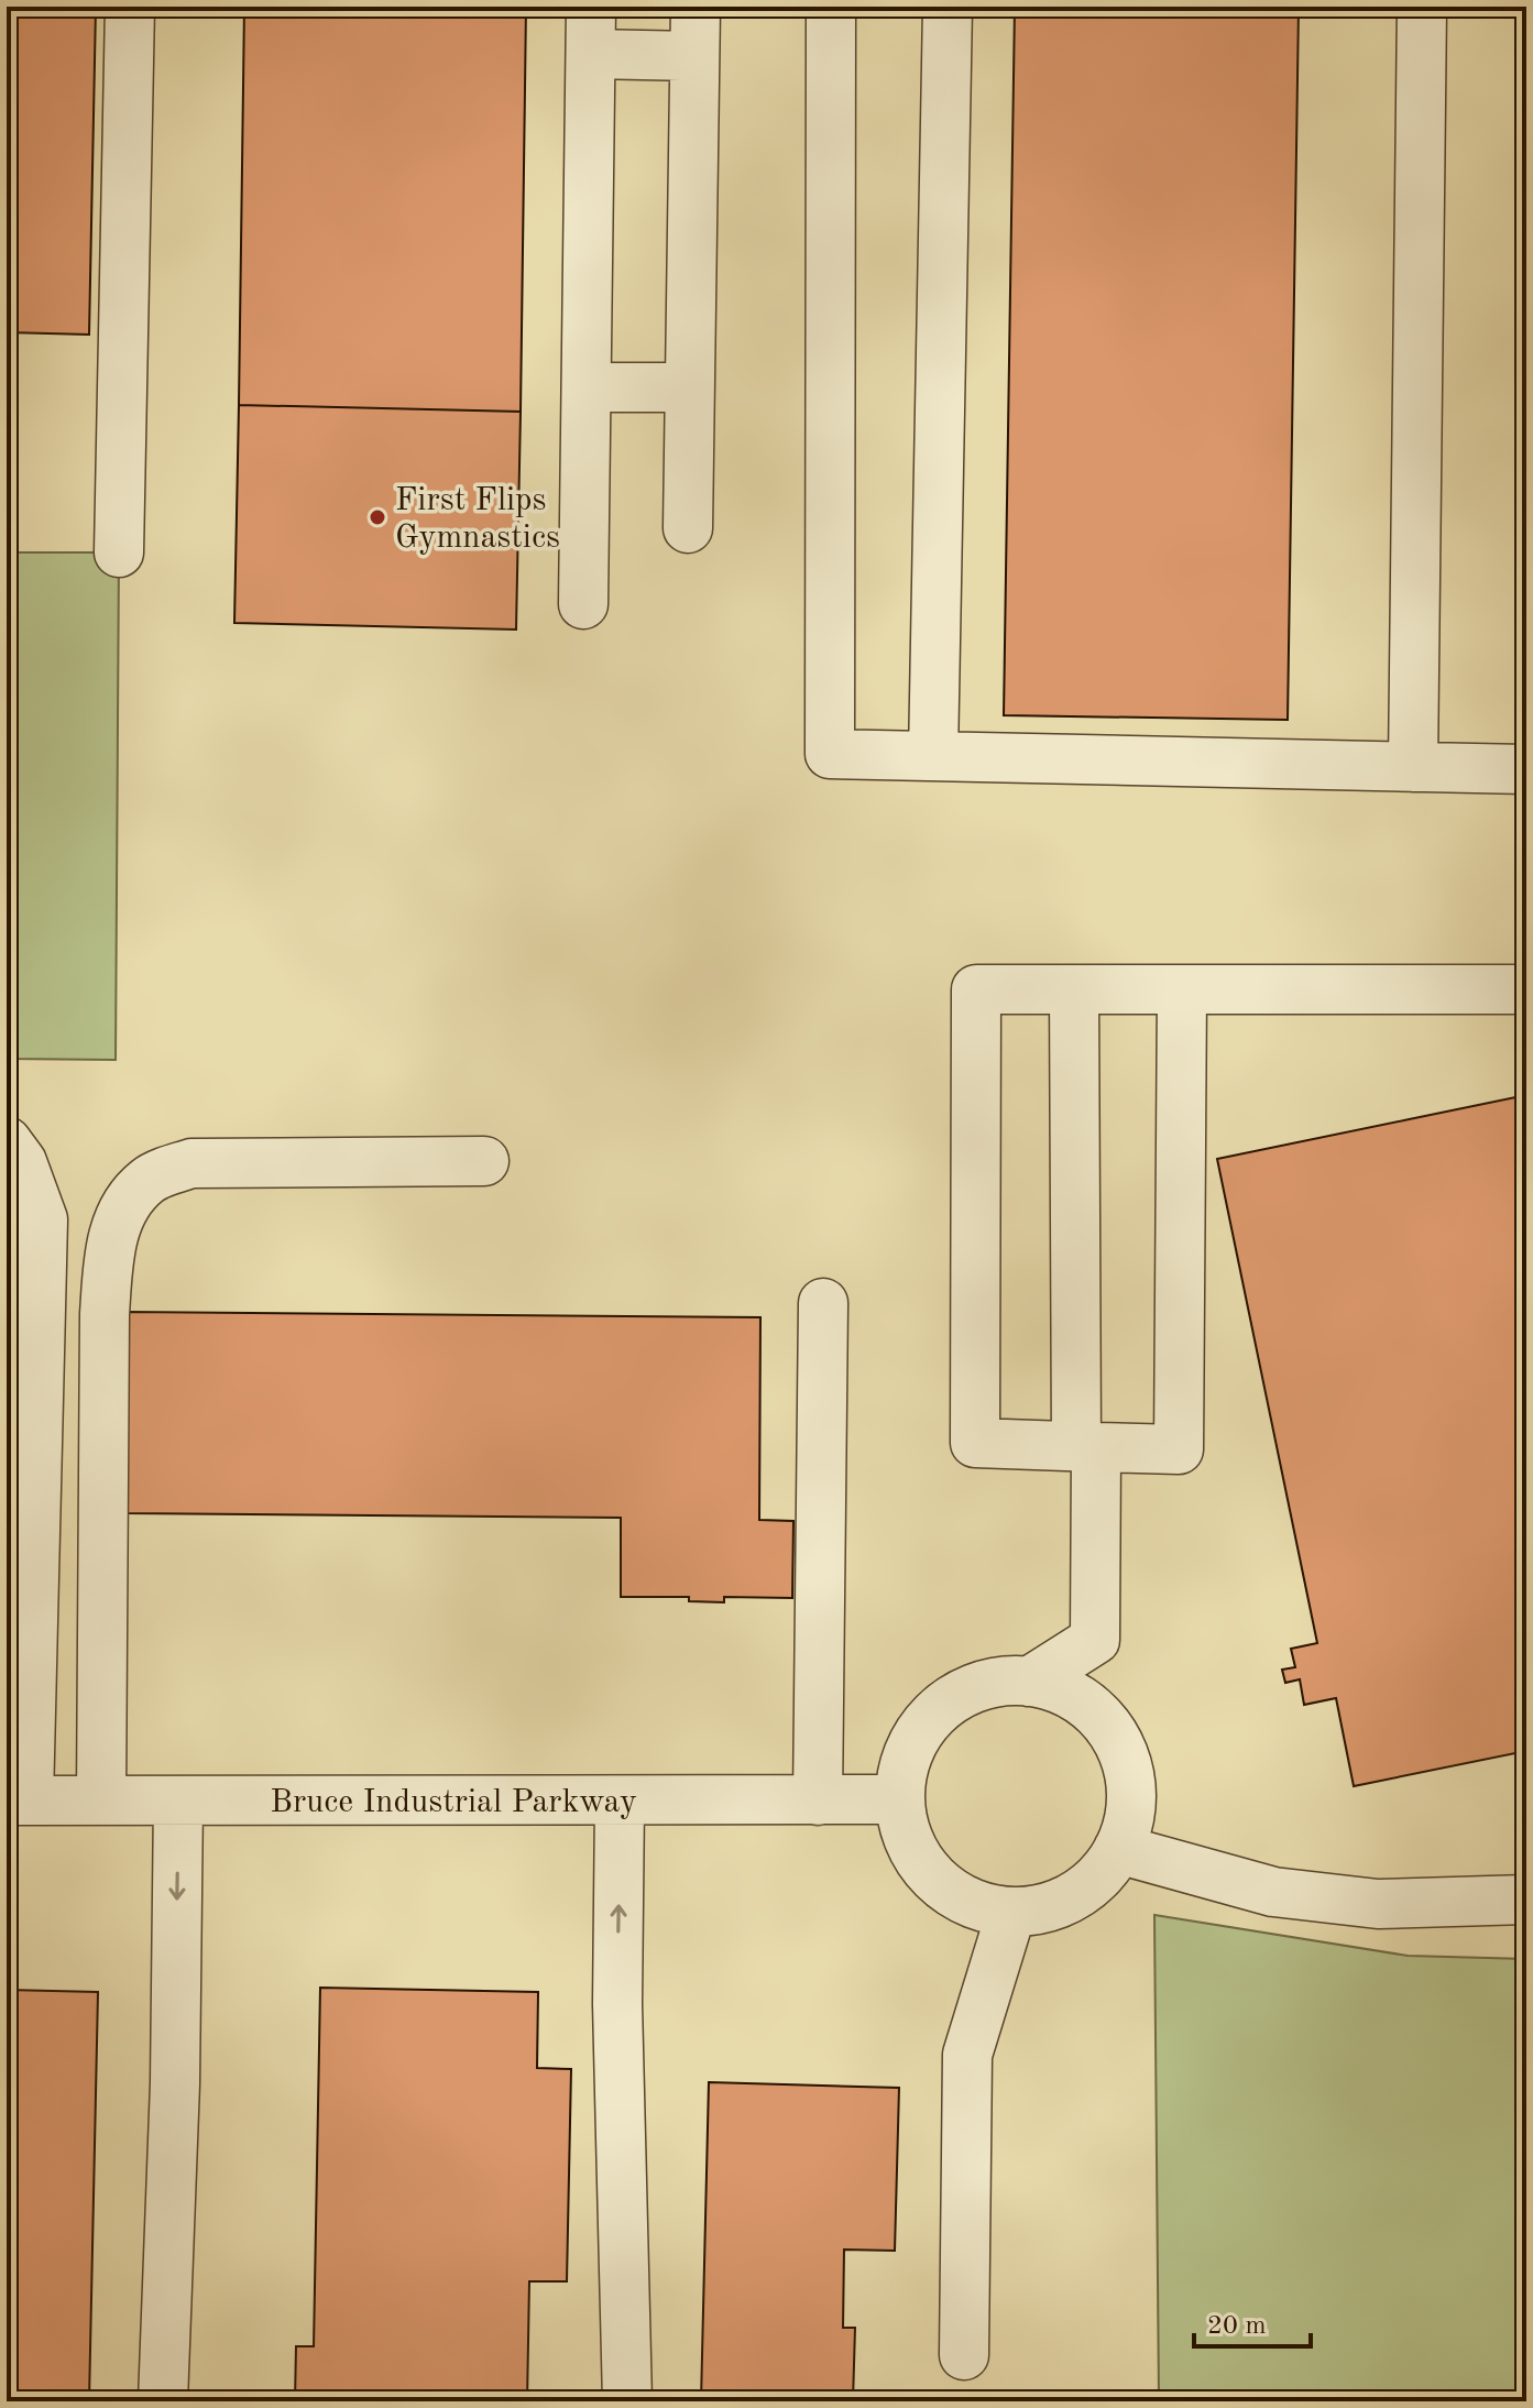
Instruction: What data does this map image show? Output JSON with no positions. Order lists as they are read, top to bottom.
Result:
{
  "streets": {
    "street": ["Bruce Industrial Parkway"]
  },
  "places": ["First Flips Gymnastics"],
  "scale_bar": "20 m"
}
